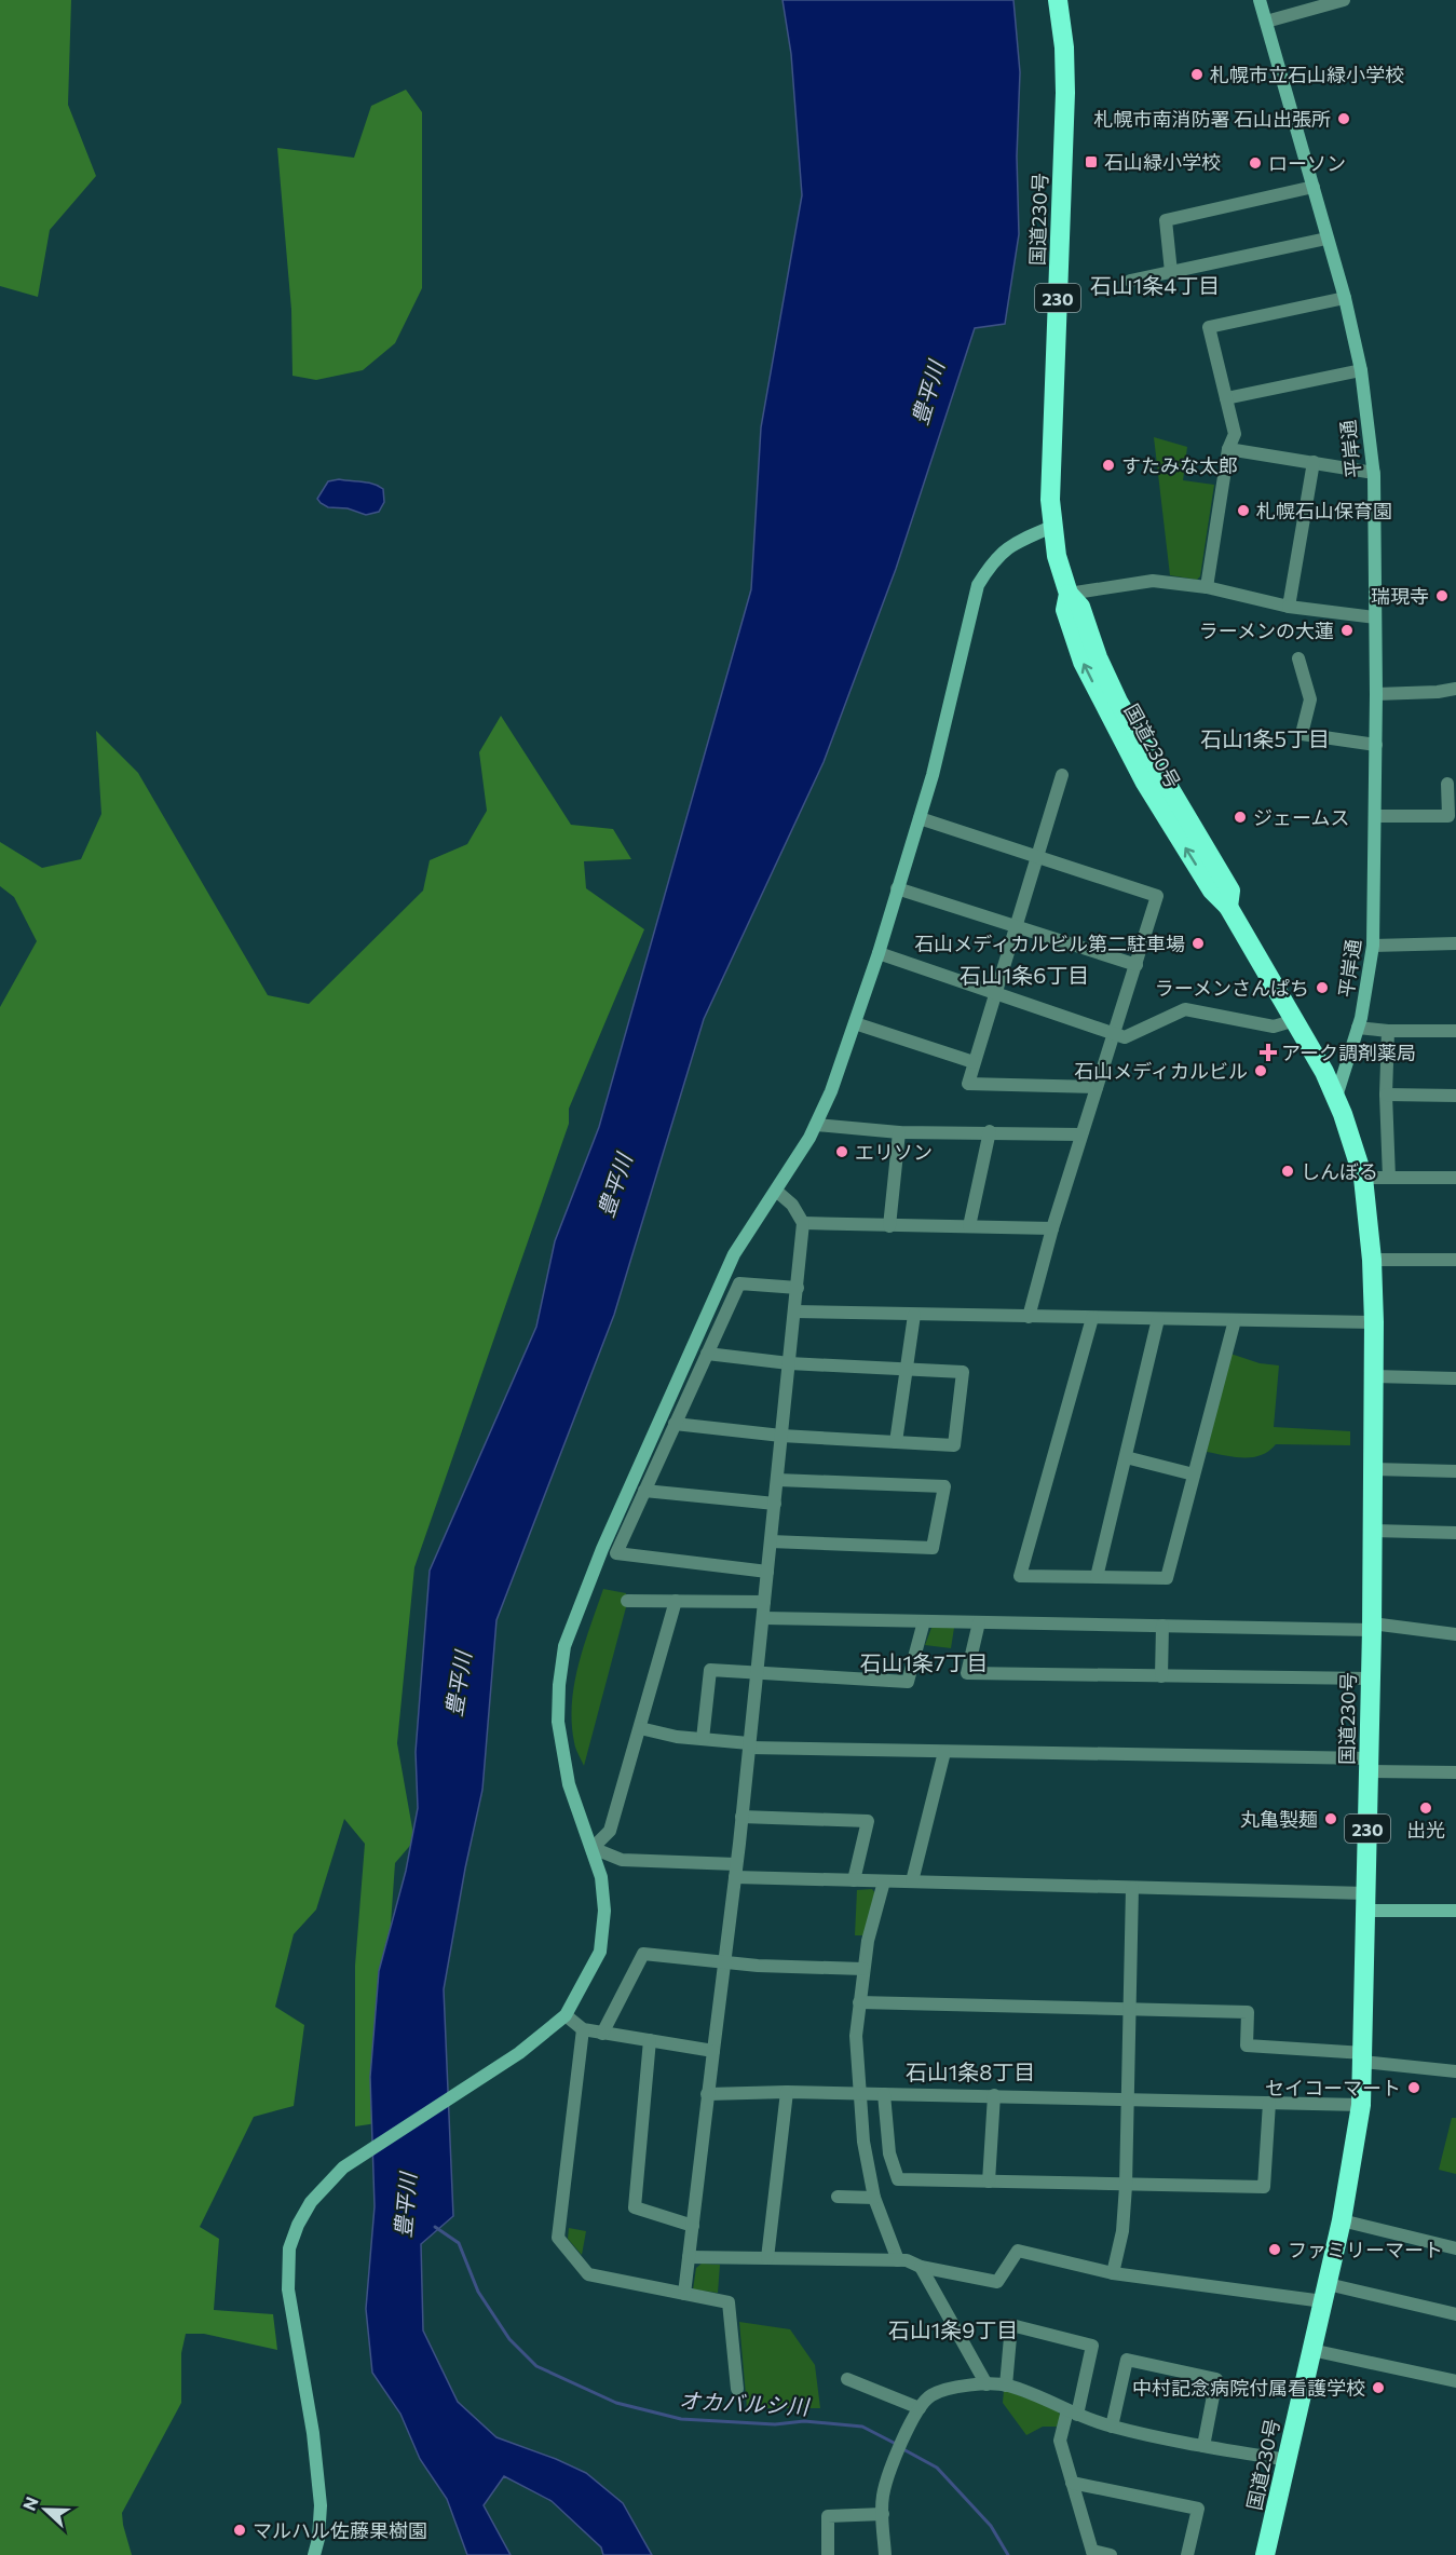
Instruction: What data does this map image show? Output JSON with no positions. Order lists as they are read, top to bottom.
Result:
{
  "streets": {
    "highway": ["国道230号", "230"],
    "street": ["平岸通"]
  },
  "crossings": [
    ["国道230号", "平岸通"]
  ],
  "districts": [
    "石山1条4丁目",
    "石山1条5丁目",
    "石山1条6丁目",
    "石山1条7丁目",
    "石山1条8丁目",
    "石山1条9丁目"
  ],
  "water": ["豊平川", "オカバルシ川"],
  "places": {
    "other": [
      "札幌市立石山緑小学校",
      "札幌市南消防署 石山出張所",
      "ローソン",
      "すたみな太郎",
      "札幌石山保育園",
      "瑞現寺",
      "ラーメンの大蓮",
      "ジェームス",
      "石山メディカルビル第二駐車場",
      "ラーメンさんぱち",
      "石山メディカルビル",
      "エリソン",
      "しんぼる",
      "出光",
      "丸亀製麺",
      "セイコーマート",
      "ファミリーマート",
      "中村記念病院付属看護学校",
      "マルハル佐藤果樹園"
    ],
    "transit": ["石山緑小学校"],
    "health": ["アーク調剤薬局"]
  },
  "north": "left"
}
